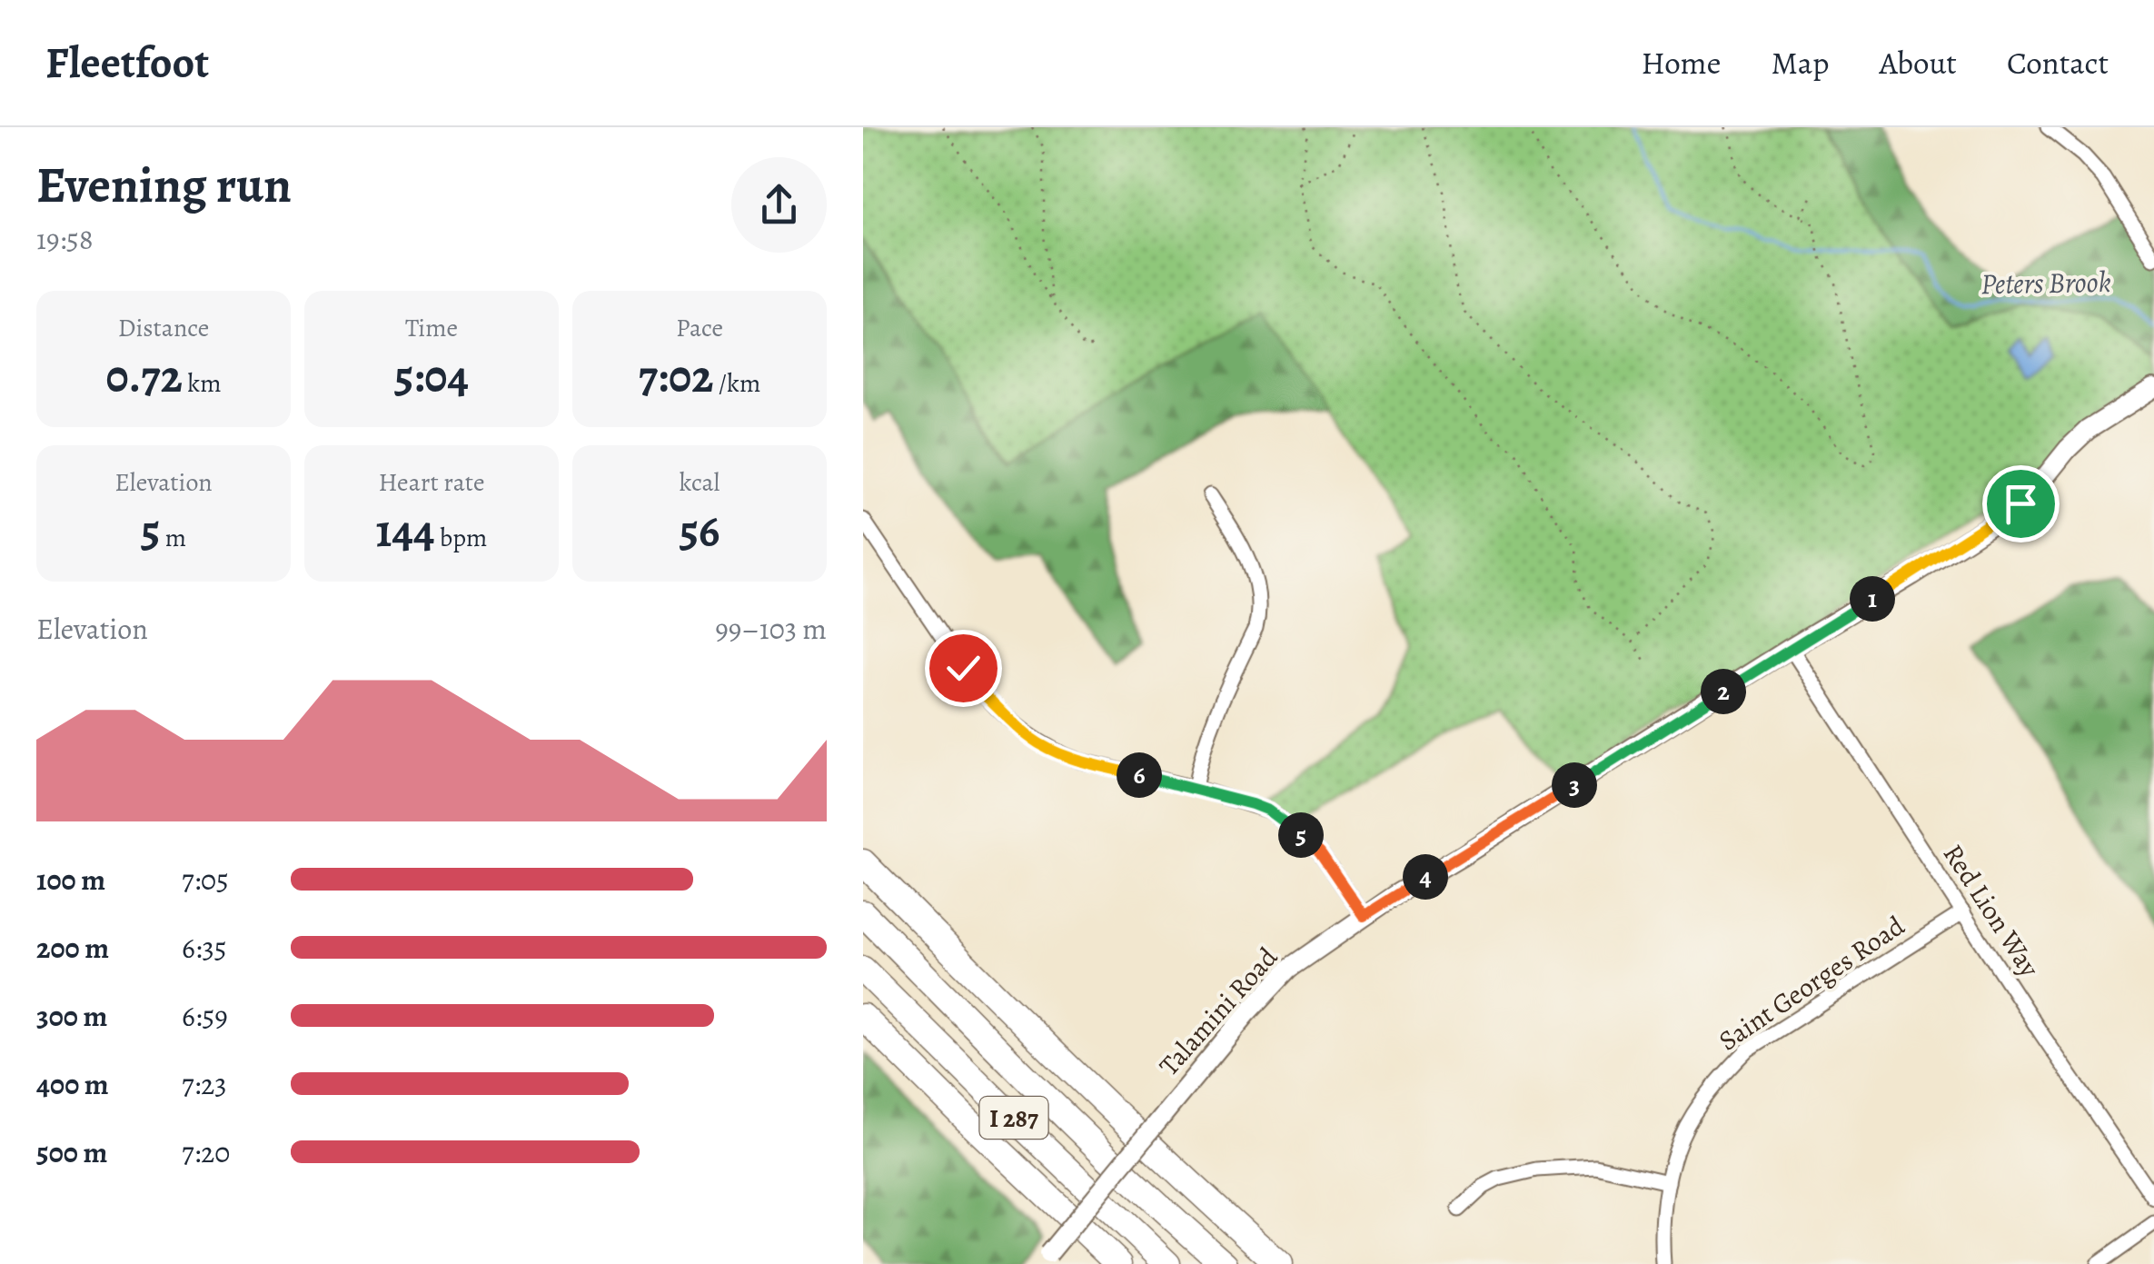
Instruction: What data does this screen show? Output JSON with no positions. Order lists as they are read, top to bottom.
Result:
{
  "streets": {
    "highway": ["I 287"],
    "street": ["Red Lion Way", "Saint Georges Road", "Talamini Road"]
  },
  "crossings": [
    ["Red Lion Way", "Saint Georges Road"],
    ["Red Lion Way", "Talamini Road"]
  ],
  "water": ["Peters Brook"],
  "page": {
    "header": "Fleetfoot",
    "nav": [
      "Home",
      "Map",
      "About",
      "Contact"
    ],
    "heading": ["Evening run", "19:58"],
    "stats": [
      ["Distance", "0.72 km"],
      ["Time", "5:04"],
      ["Pace", "7:02 /km"],
      ["Elevation", "5 m"],
      ["Heart rate", "144 bpm"],
      ["kcal", "56"]
    ],
    "pins": [
      "1",
      "2",
      "6",
      "3",
      "5",
      "4"
    ],
    "chart": ["Elevation", "99–103 m"],
    "list": [
      {
        "name": "100 m",
        "note": "7:05"
      },
      {
        "name": "200 m",
        "note": "6:35"
      },
      {
        "name": "300 m",
        "note": "6:59"
      },
      {
        "name": "400 m",
        "note": "7:23"
      },
      {
        "name": "500 m",
        "note": "7:20"
      }
    ]
  }
}
